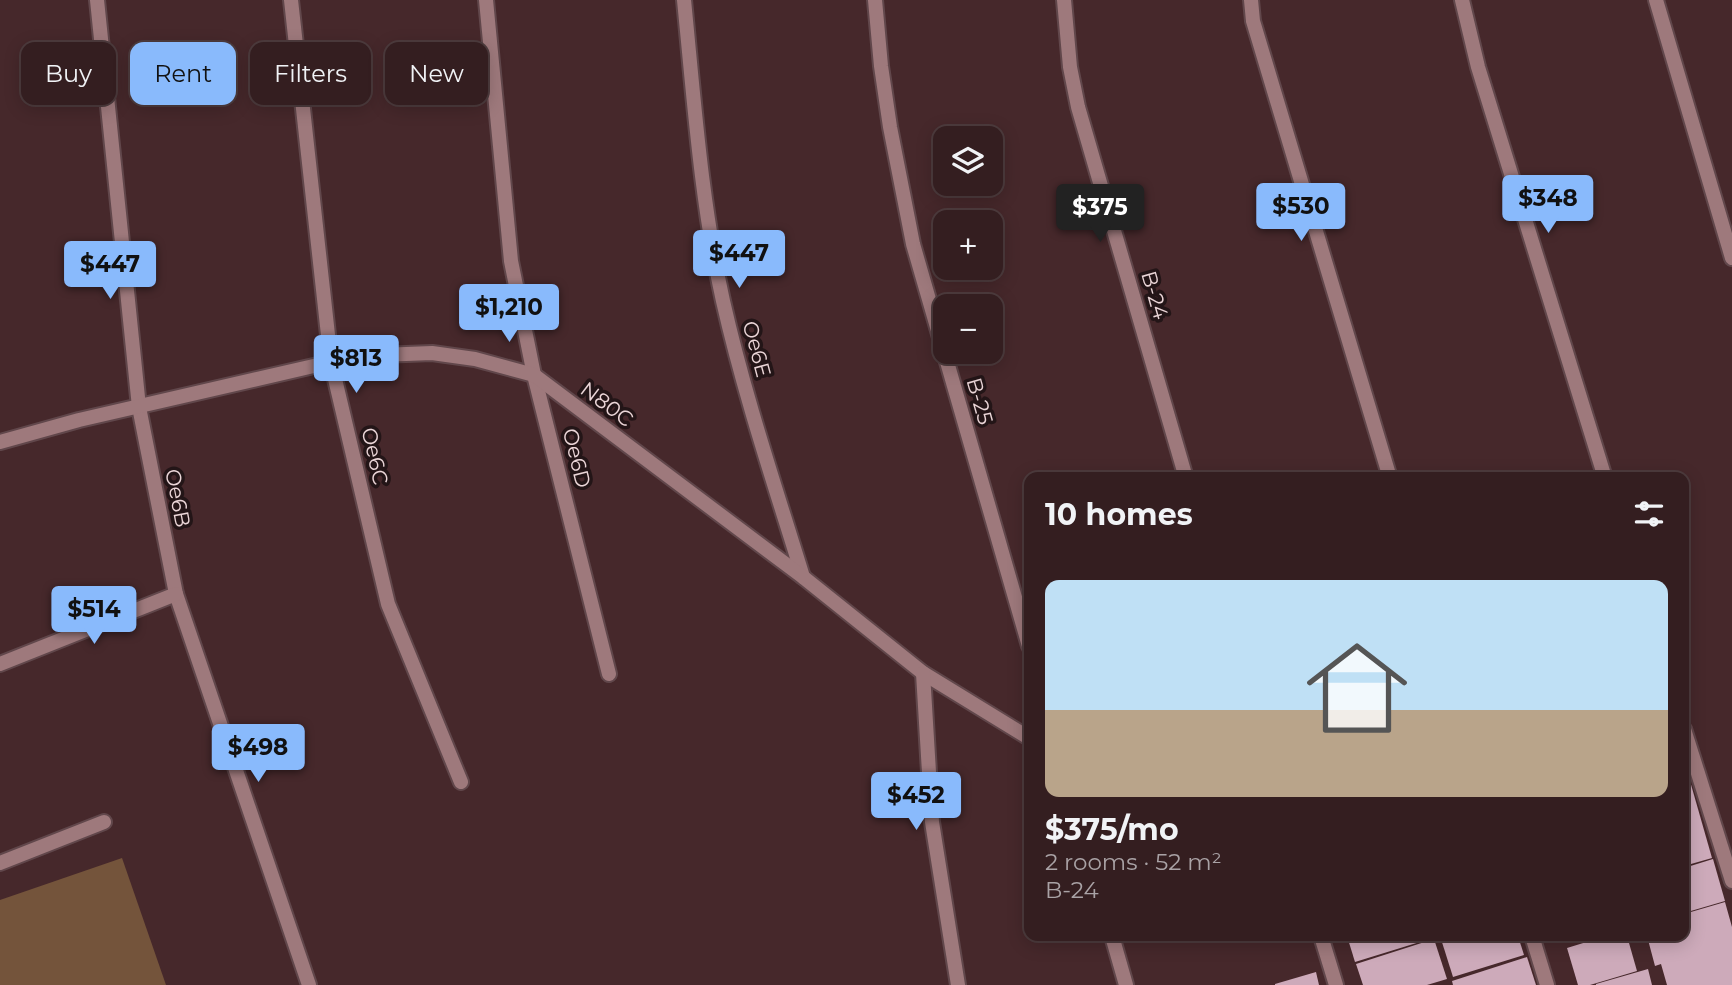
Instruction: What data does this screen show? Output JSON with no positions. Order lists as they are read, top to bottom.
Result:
{
  "streets": {
    "street": [
      "B-24",
      "Oe6E",
      "B-25",
      "N80C",
      "Oe6C",
      "Oe6D",
      "Oe6B"
    ]
  },
  "crossings": [
    ["Oe6E", "N80C"],
    ["N80C", "Oe6C"],
    ["N80C", "Oe6D"],
    ["N80C", "Oe6B"]
  ],
  "page": {
    "chip": [
      "Buy",
      "Rent",
      "Filters",
      "New"
    ],
    "map_buttons": ["+", "−"],
    "price": [
      "$348",
      "$530",
      "$375",
      "$447",
      "$447",
      "$1,210",
      "$813",
      "$514",
      "$498",
      "$452"
    ],
    "heading": "10 homes",
    "list": [
      {
        "name": "$375/mo",
        "note": "2 rooms · 52 m² · B-24"
      }
    ]
  }
}
